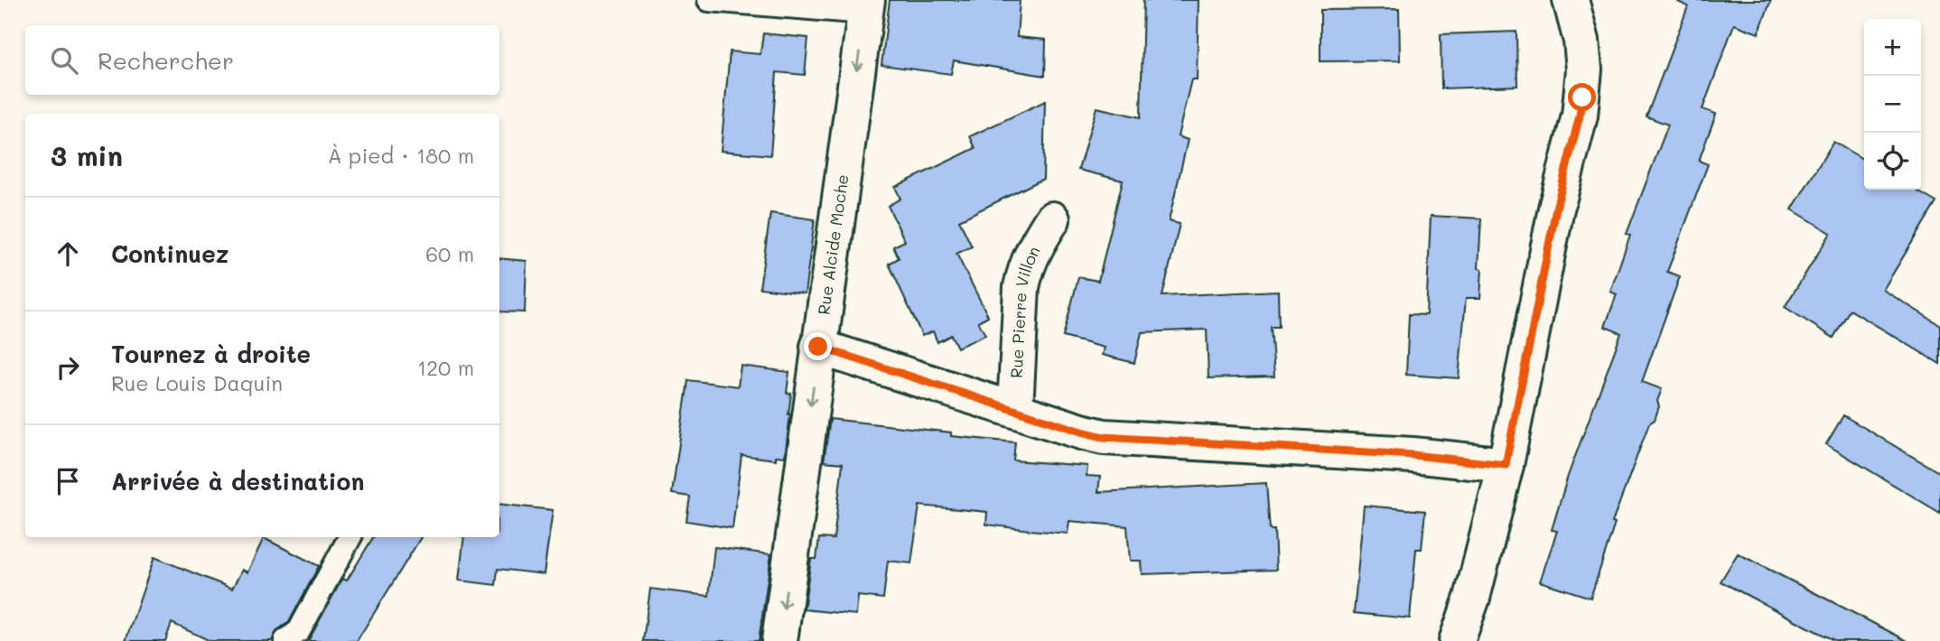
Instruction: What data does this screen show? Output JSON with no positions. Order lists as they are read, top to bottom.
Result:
{
  "streets": {
    "street": ["Rue Alcide Moche", "Rue Pierre Villon"]
  },
  "one_way": ["Rue Alcide Moche"],
  "page": {
    "map_buttons": ["+", "−"],
    "search": "Rechercher",
    "heading": ["3 min", "À pied · 180 m"],
    "list": [
      ["Continuez", "60 m"],
      ["Tournez à droite", "Rue Louis Daquin", "120 m"],
      "Arrivée à destination"
    ]
  }
}
